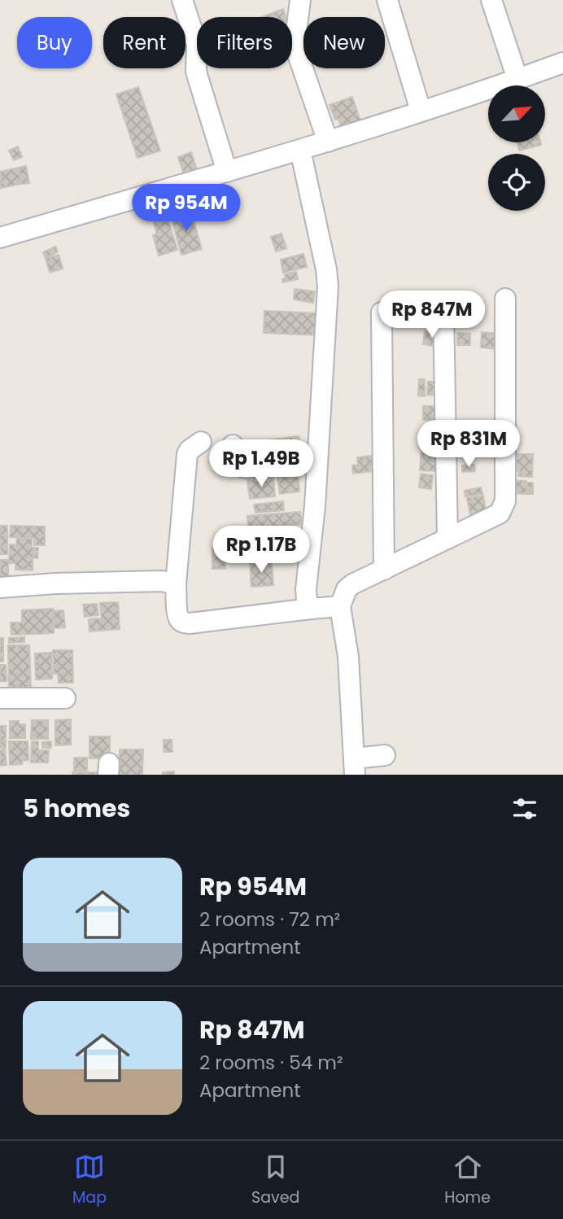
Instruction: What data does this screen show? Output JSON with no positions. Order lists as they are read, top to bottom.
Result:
{
  "north": "top right",
  "page": {
    "chip": [
      "Buy",
      "Rent",
      "Filters",
      "New"
    ],
    "price": [
      "Rp 954M",
      "Rp 847M",
      "Rp 831M",
      "Rp 1.49B",
      "Rp 1.17B"
    ],
    "heading": "5 homes",
    "list": [
      {
        "name": "Rp 954M",
        "note": "2 rooms · 72 m² · Apartment"
      },
      {
        "name": "Rp 847M",
        "note": "2 rooms · 54 m² · Apartment"
      }
    ],
    "tabs": ["Map", "Saved", "Home"]
  }
}
